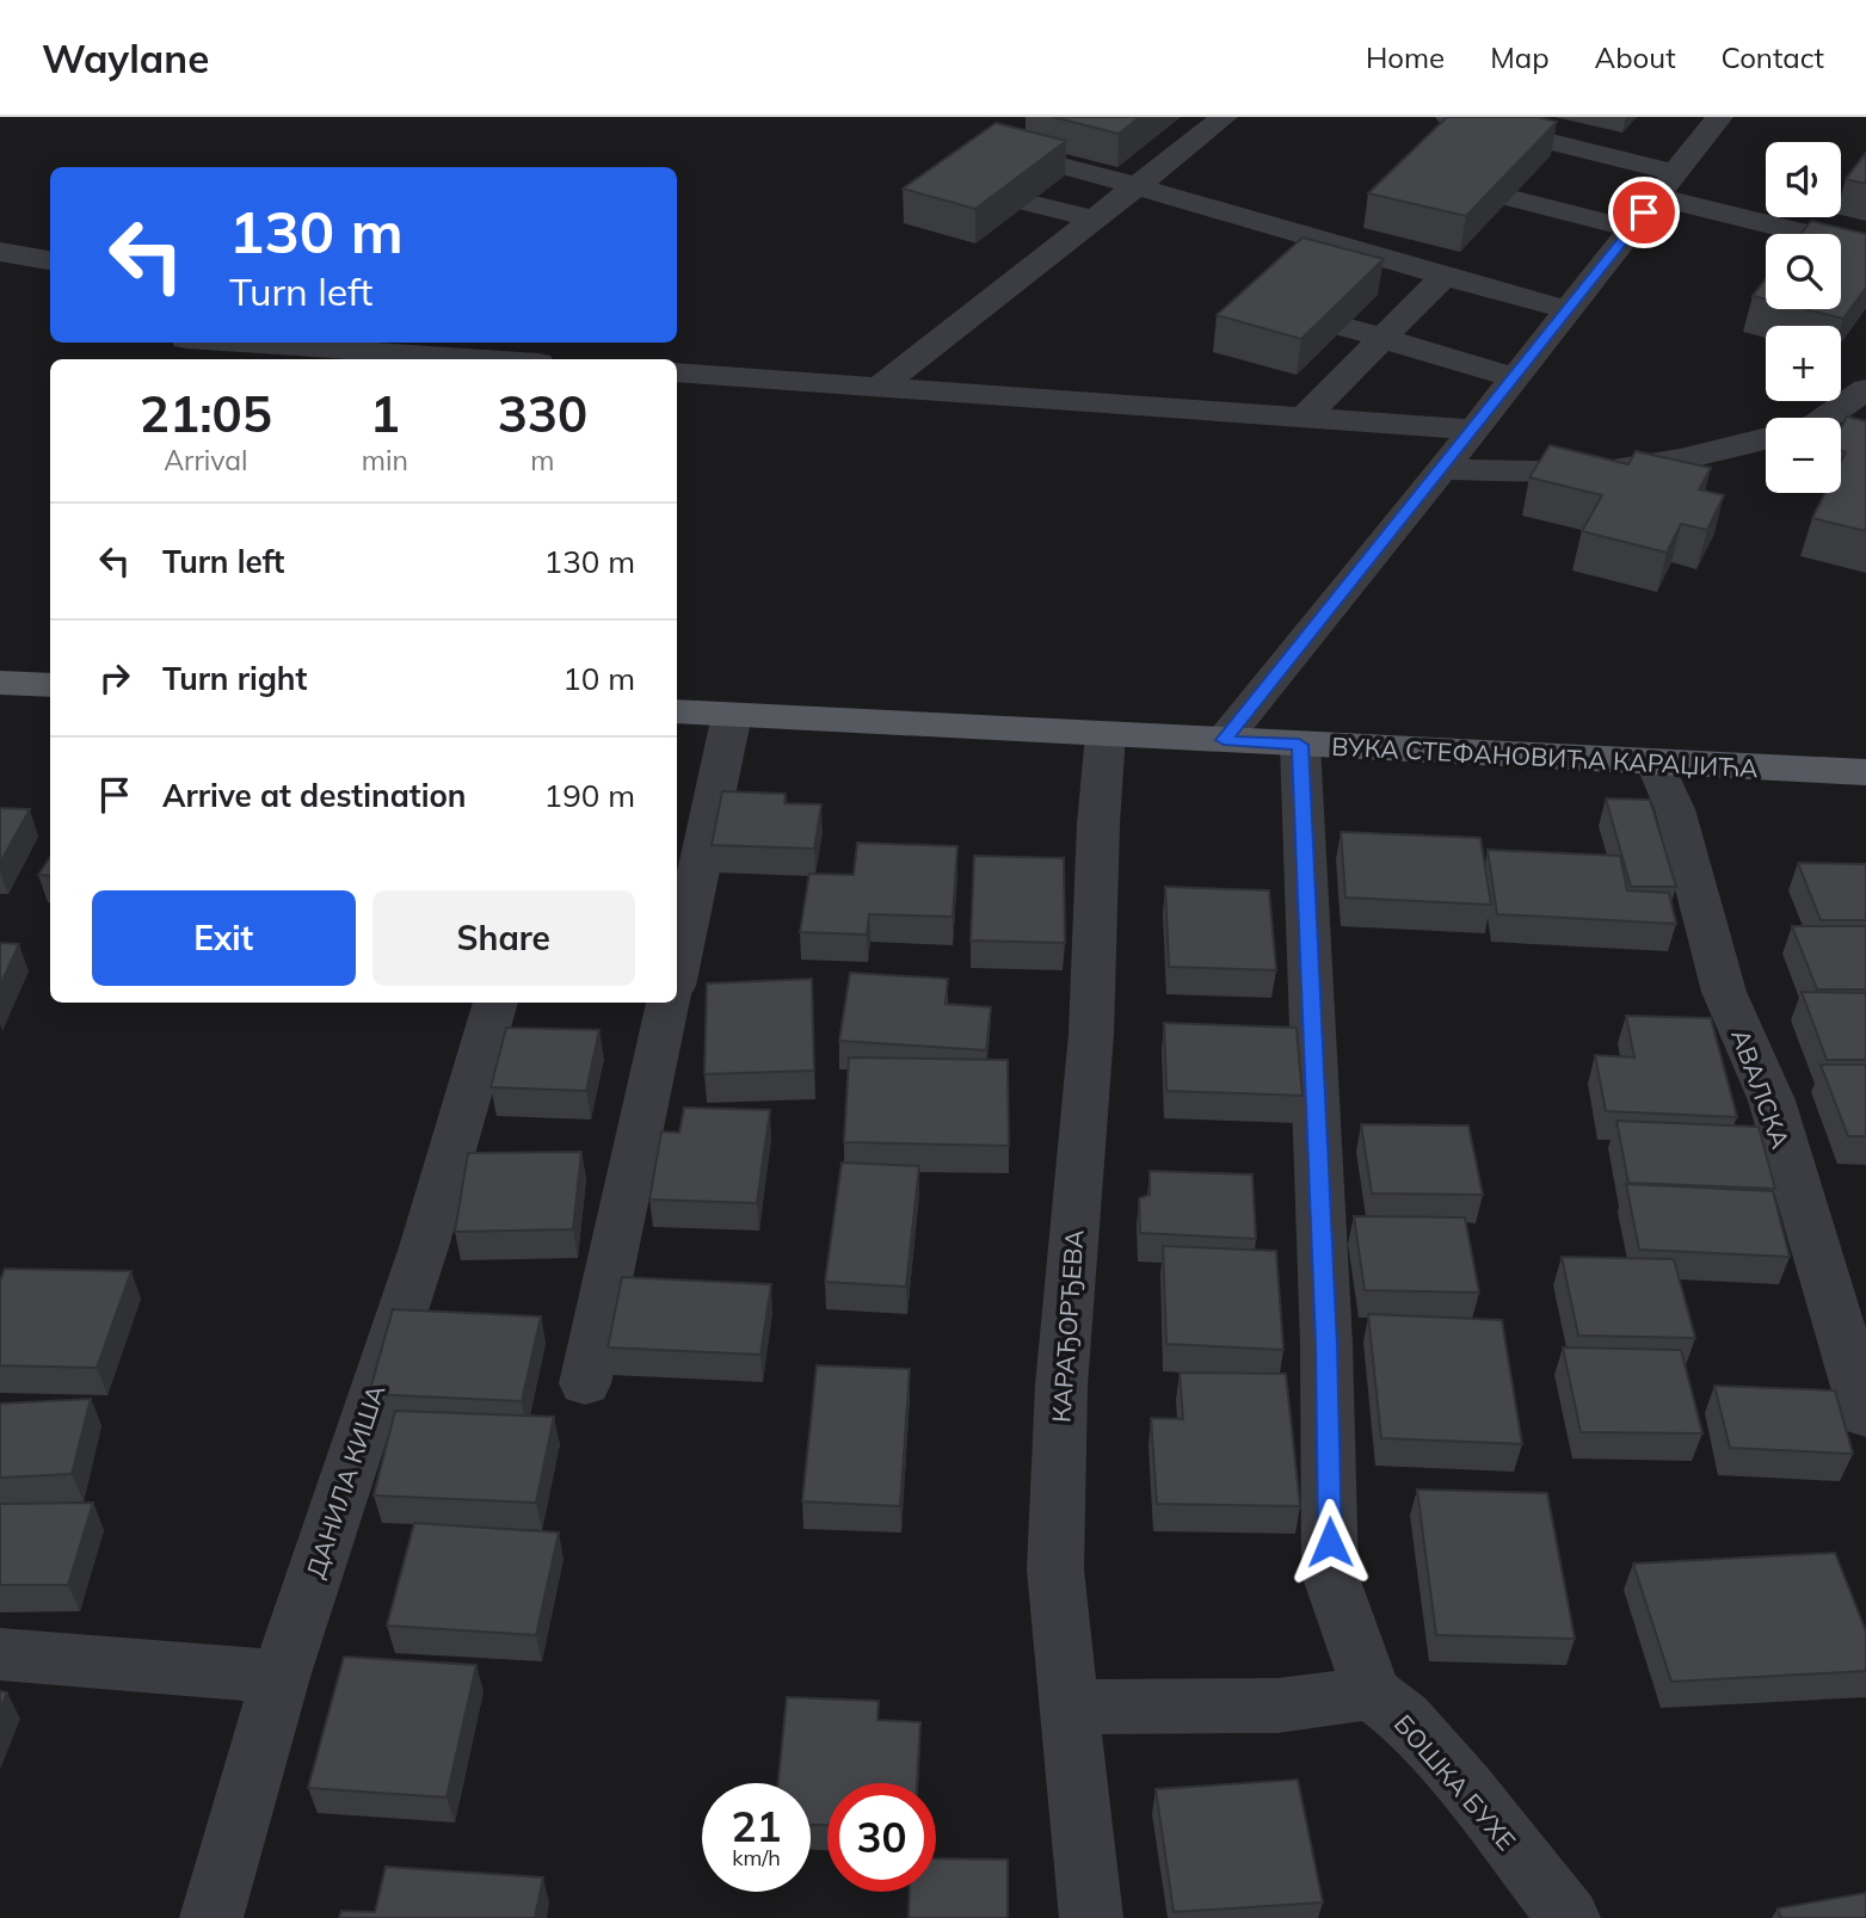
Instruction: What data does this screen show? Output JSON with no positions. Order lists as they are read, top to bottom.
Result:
{
  "streets": {
    "main road": ["ВУКА СТЕФАНОВИЋА КАРАЏИЋА"],
    "street": [
      "АВАЛСКА",
      "КАРАЂОРЂЕВА",
      "ДАНИЛА КИША",
      "БОШКА БУХЕ"
    ]
  },
  "crossings": [
    ["ВУКА СТЕФАНОВИЋА КАРАЏИЋА", "АВАЛСКА"],
    ["ВУКА СТЕФАНОВИЋА КАРАЏИЋА", "КАРАЂОРЂЕВА"]
  ],
  "page": {
    "header": "Waylane",
    "nav": [
      "Home",
      "Map",
      "About",
      "Contact"
    ],
    "map_buttons": ["+", "−"],
    "turn": ["130 m", "Turn left"],
    "eta": [
      "21:05",
      "Arrival",
      "1",
      "min",
      "330",
      "m"
    ],
    "list": [
      {
        "name": "Turn left",
        "value": "130 m"
      },
      {
        "name": "Turn right",
        "value": "10 m"
      },
      {
        "name": "Arrive at destination",
        "value": "190 m"
      }
    ],
    "buttons": ["Exit", "Share"],
    "speed": "21 km/h",
    "limit": "30"
  }
}
